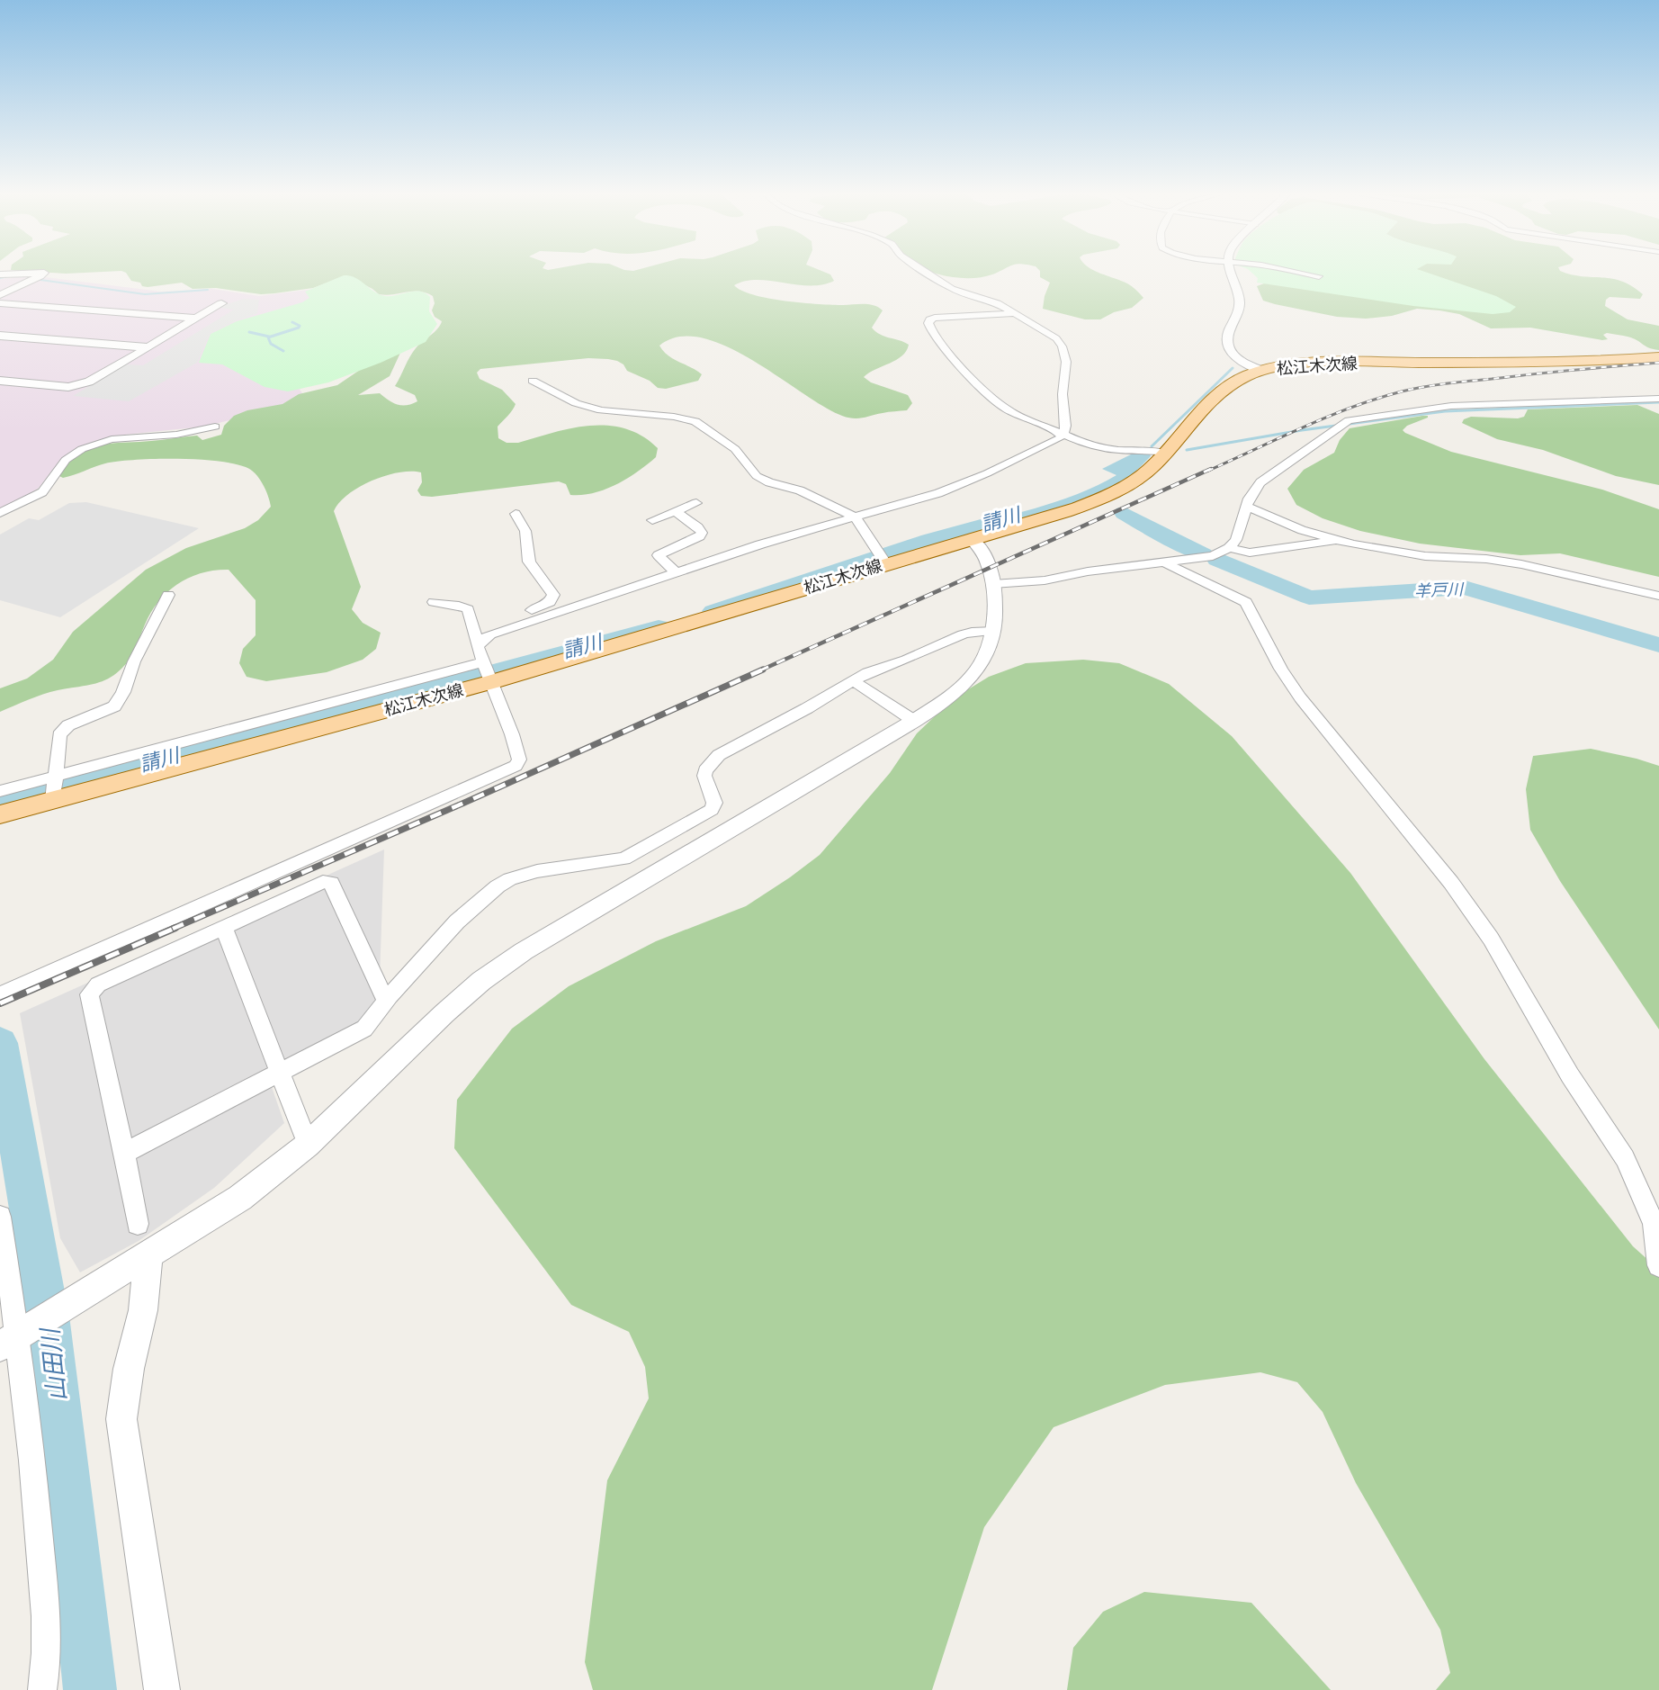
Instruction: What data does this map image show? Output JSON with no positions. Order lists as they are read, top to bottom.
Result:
{
  "streets": {
    "main road": ["松江木次線"]
  },
  "water": ["請川", "羊戸川", "山田川"]
}
